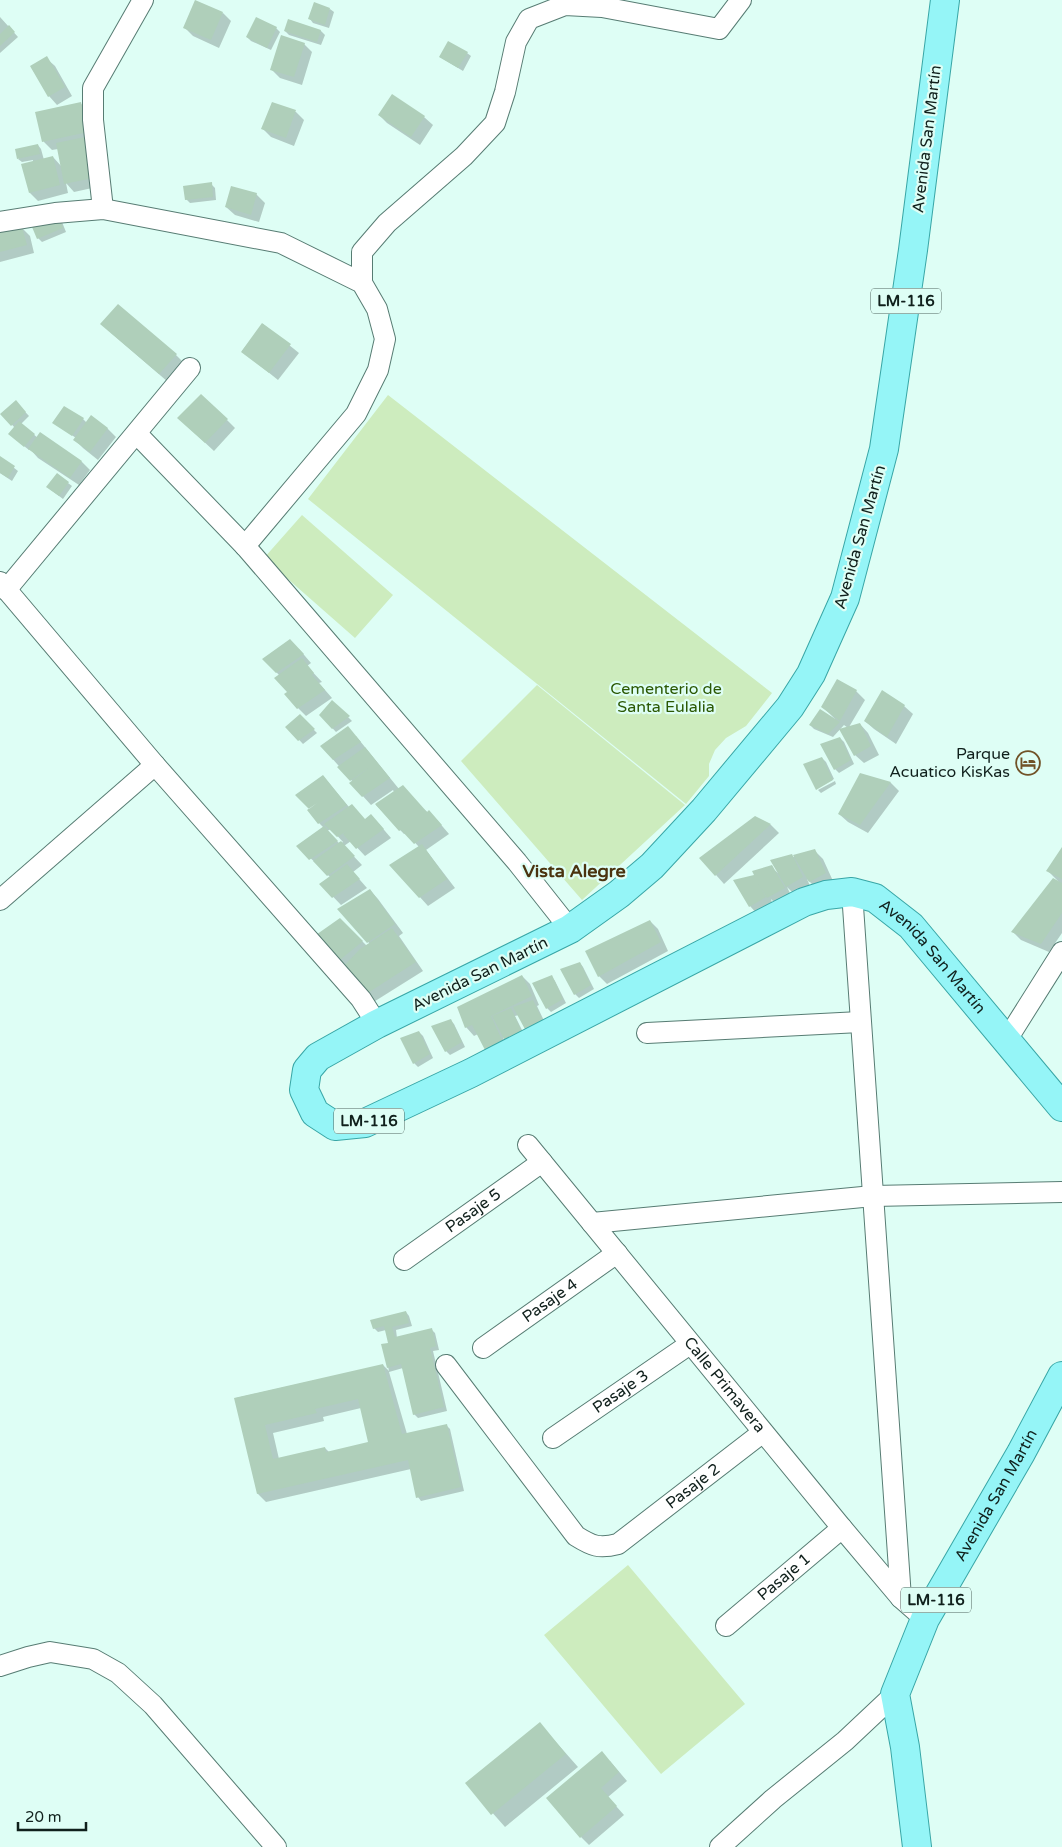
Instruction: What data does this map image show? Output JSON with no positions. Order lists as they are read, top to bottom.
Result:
{
  "streets": {
    "main road": ["Avenida San Martín", "LM-116"],
    "street": [
      "Pasaje 5",
      "Pasaje 4",
      "Calle Primavera",
      "Pasaje 3",
      "Pasaje 2",
      "Pasaje 1"
    ]
  },
  "crossings": [
    ["Avenida San Martín", "Calle Primavera"],
    ["Pasaje 5", "Calle Primavera"],
    ["Pasaje 4", "Calle Primavera"],
    ["Calle Primavera", "Pasaje 3"],
    ["Calle Primavera", "Pasaje 2"],
    ["Calle Primavera", "Pasaje 1"]
  ],
  "districts": ["Vista Alegre"],
  "parks": ["Cementerio de Santa Eulalia"],
  "places": {
    "hotel": ["Parque Acuatico KisKas"]
  },
  "scale_bar": "20 m"
}
